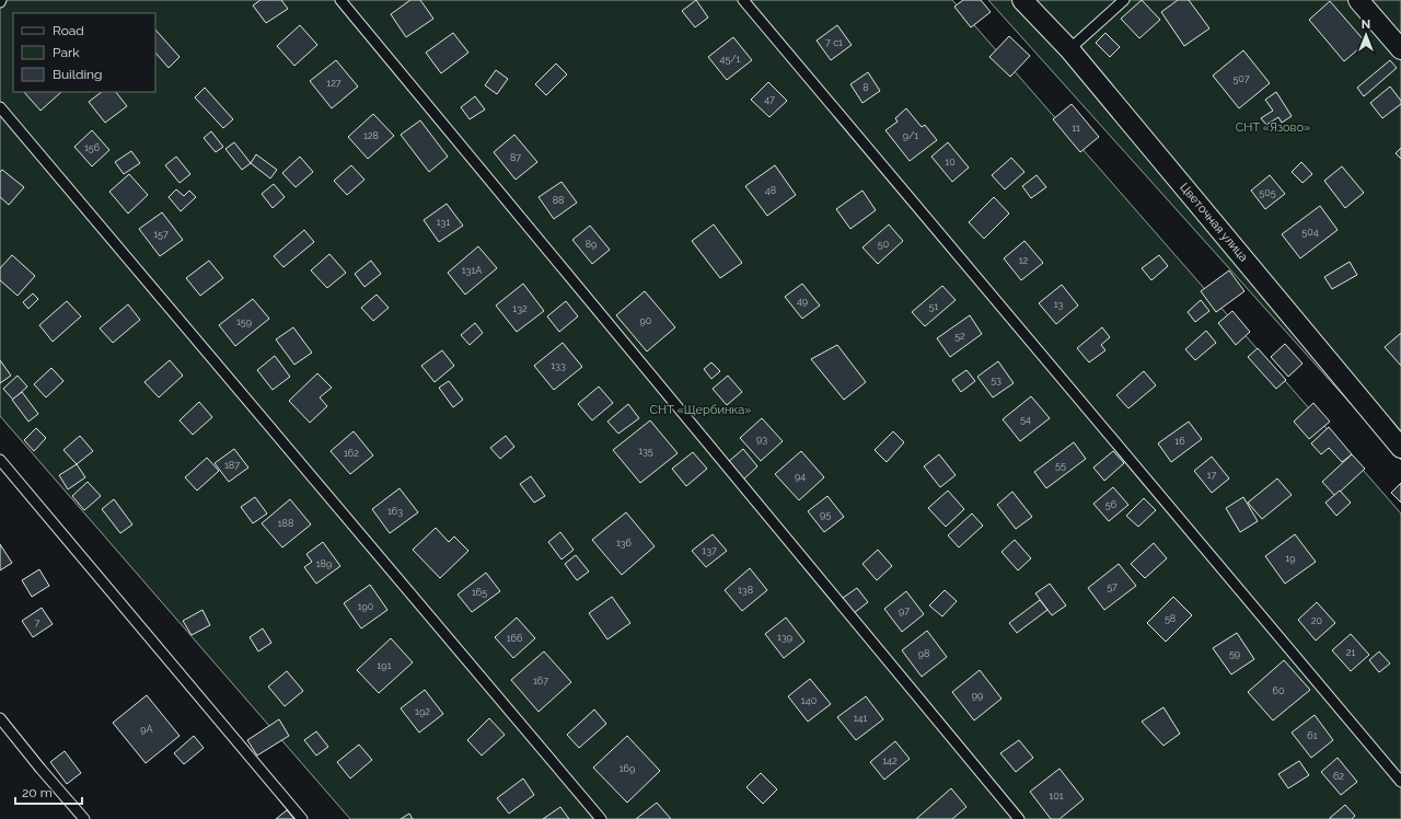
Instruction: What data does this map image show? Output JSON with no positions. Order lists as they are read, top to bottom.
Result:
{
  "streets": {
    "street": ["Цветочная улица"]
  },
  "parks": ["СНТ «Язово»", "СНТ «Щербинка»"],
  "house_numbers": [
    "7 с1",
    "45/1",
    "507",
    "127",
    "8",
    "47",
    "11",
    "128",
    "9/1",
    "156",
    "87",
    "10",
    "48",
    "505",
    "88",
    "131",
    "504",
    "157",
    "89",
    "50",
    "12",
    "131А",
    "49",
    "13",
    "51",
    "132",
    "90",
    "159",
    "52",
    "133",
    "53",
    "54",
    "93",
    "16",
    "135",
    "162",
    "187",
    "55",
    "17",
    "94",
    "56",
    "163",
    "95",
    "188",
    "136",
    "137",
    "19",
    "189",
    "57",
    "138",
    "165",
    "190",
    "97",
    "58",
    "20",
    "7",
    "139",
    "166",
    "21",
    "98",
    "59",
    "191",
    "167",
    "60",
    "99",
    "140",
    "192",
    "141",
    "9А",
    "61",
    "142",
    "169",
    "62",
    "101"
  ],
  "legend": ["Road", "Park", "Building"],
  "scale_bar": "20 m",
  "north": "top"
}
